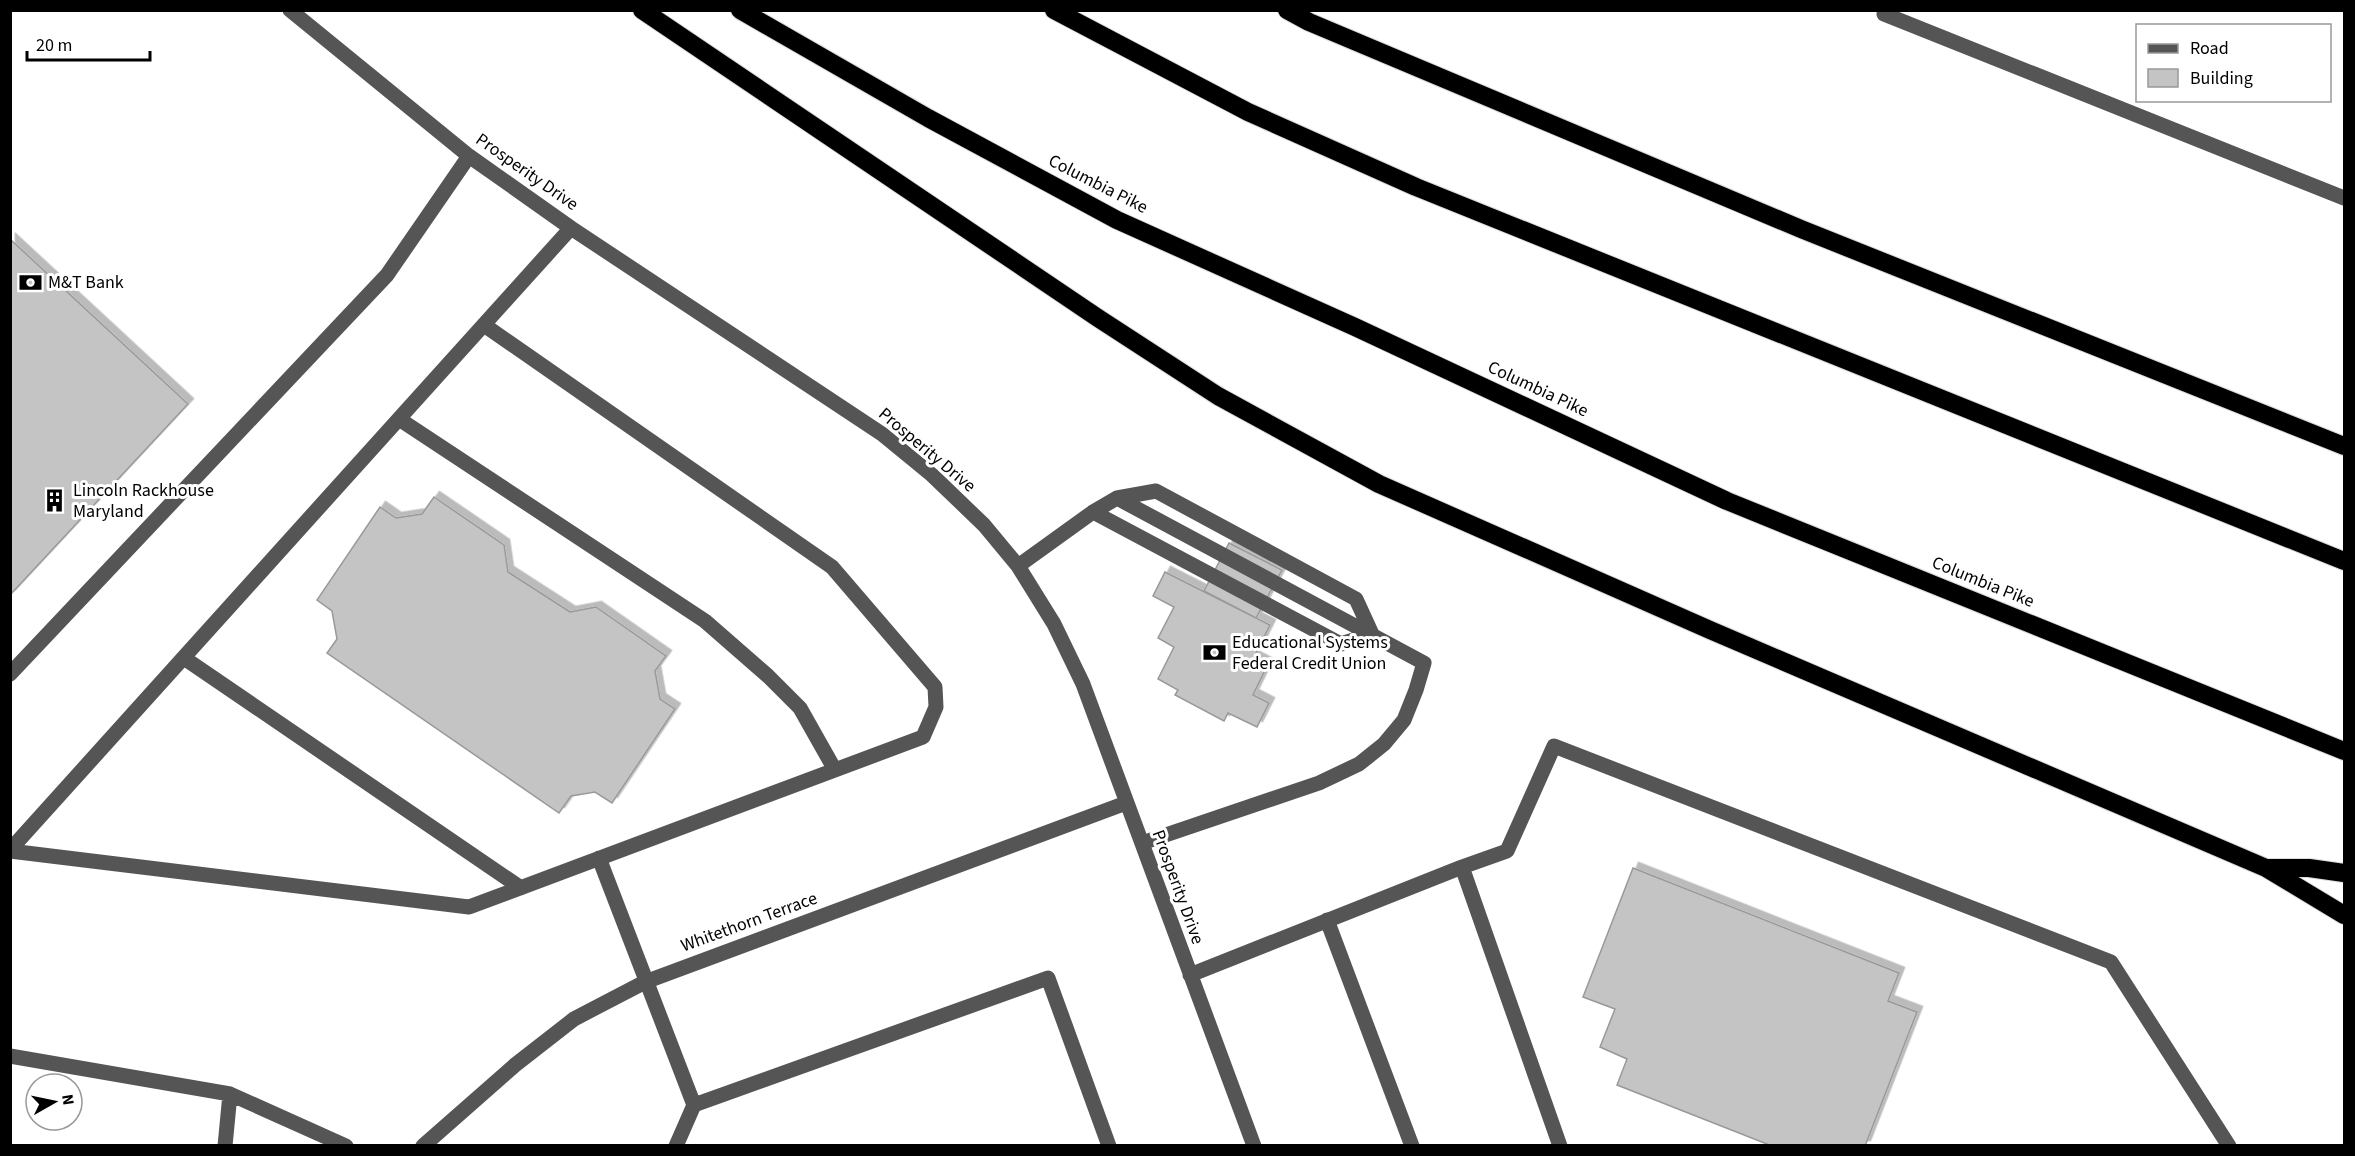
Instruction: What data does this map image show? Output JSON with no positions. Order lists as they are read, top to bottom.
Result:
{
  "streets": {
    "highway": ["Columbia Pike"],
    "street": ["Prosperity Drive", "Whitethorn Terrace"]
  },
  "crossings": [
    ["Prosperity Drive", "Whitethorn Terrace"]
  ],
  "places": {
    "bank": ["M&T Bank", "Educational Systems Federal Credit Union"],
    "building": ["Lincoln Rackhouse Maryland"]
  },
  "legend": ["Road", "Building"],
  "scale_bar": "20 m",
  "north": "right"
}
